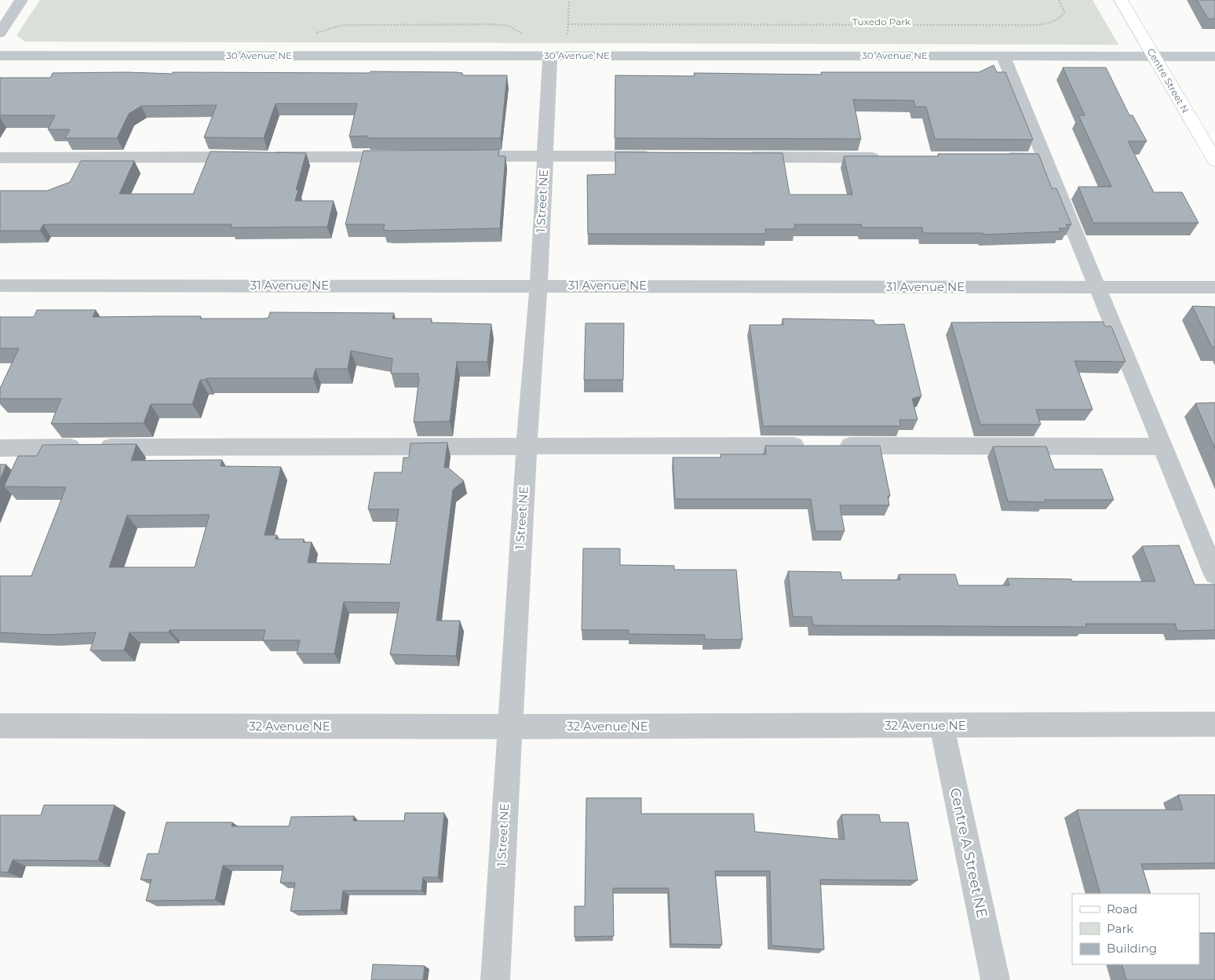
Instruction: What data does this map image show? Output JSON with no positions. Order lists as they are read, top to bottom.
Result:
{
  "streets": {
    "main road": ["Centre Street N"],
    "street": [
      "30 Avenue NE",
      "1 Street NE",
      "31 Avenue NE",
      "32 Avenue NE",
      "Centre A Street NE"
    ]
  },
  "crossings": [
    ["30 Avenue NE", "Centre Street N"],
    ["30 Avenue NE", "1 Street NE"],
    ["1 Street NE", "31 Avenue NE"],
    ["1 Street NE", "32 Avenue NE"],
    ["32 Avenue NE", "Centre A Street NE"]
  ],
  "parks": ["Tuxedo Park"],
  "legend": ["Road", "Park", "Building"]
}
